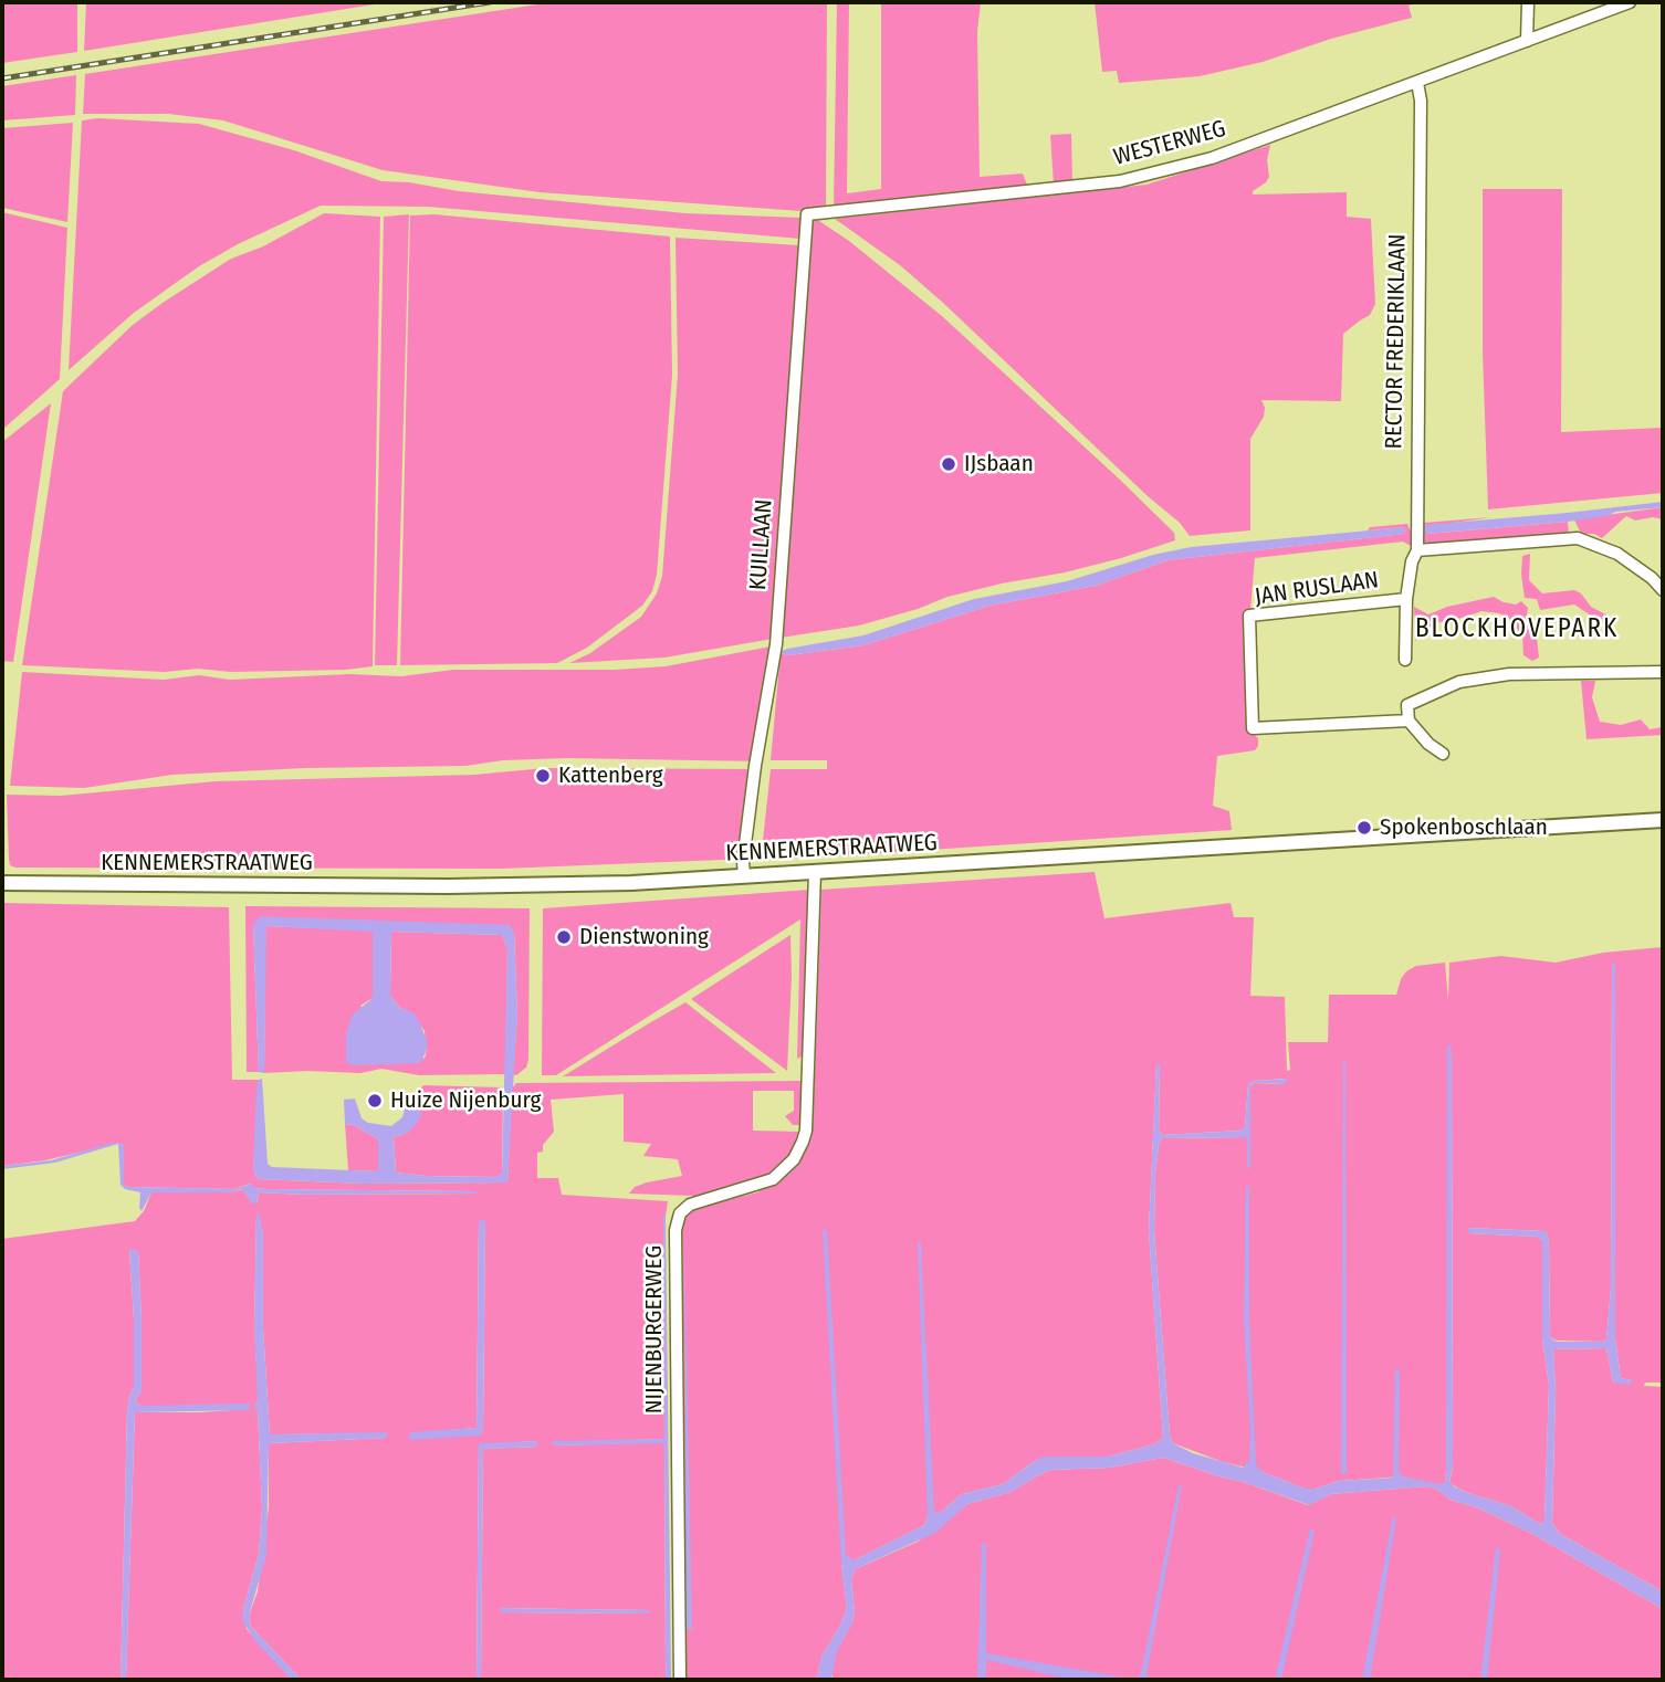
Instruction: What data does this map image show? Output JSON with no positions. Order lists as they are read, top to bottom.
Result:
{
  "streets": {
    "main road": ["KENNEMERSTRAATWEG"],
    "street": [
      "WESTERWEG",
      "RECTOR FREDERIKLAAN",
      "KUILLAAN",
      "JAN RUSLAAN",
      "NIJENBURGERWEG"
    ]
  },
  "crossings": [
    ["WESTERWEG", "RECTOR FREDERIKLAAN"],
    ["WESTERWEG", "KUILLAAN"],
    ["RECTOR FREDERIKLAAN", "JAN RUSLAAN"],
    ["KUILLAAN", "KENNEMERSTRAATWEG"],
    ["KENNEMERSTRAATWEG", "NIJENBURGERWEG"]
  ],
  "districts": ["BLOCKHOVEPARK"],
  "places": [
    "IJsbaan",
    "Kattenberg",
    "Spokenboschlaan",
    "Dienstwoning",
    "Huize Nijenburg"
  ]
}
